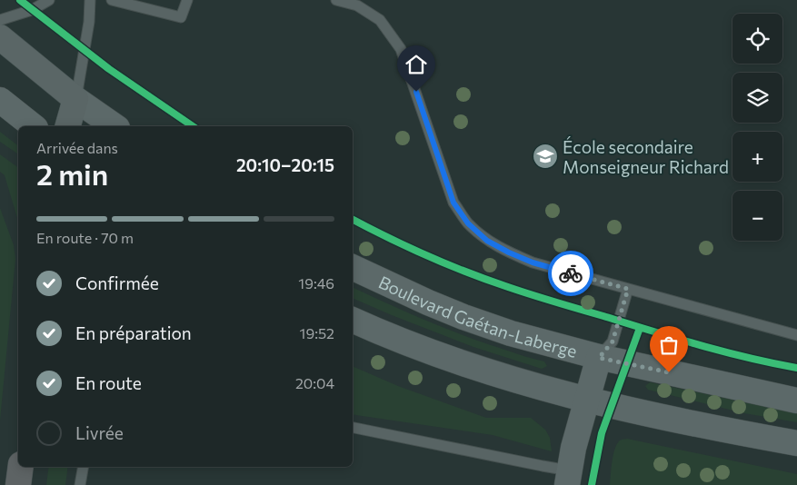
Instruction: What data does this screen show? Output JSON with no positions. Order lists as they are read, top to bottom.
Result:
{
  "streets": {
    "main road": ["Boulevard Gaétan-Laberge"]
  },
  "places": {
    "school or university": ["École secondaire Monseigneur Richard"]
  },
  "page": {
    "map_buttons": ["+", "−"],
    "heading": ["2 min", "Arrivée dans", "20:10–20:15"],
    "bar": "En route · 70 m",
    "list": [
      ["Confirmée", "19:46"],
      ["En préparation", "19:52"],
      ["En route", "20:04"],
      "Livrée"
    ]
  }
}
